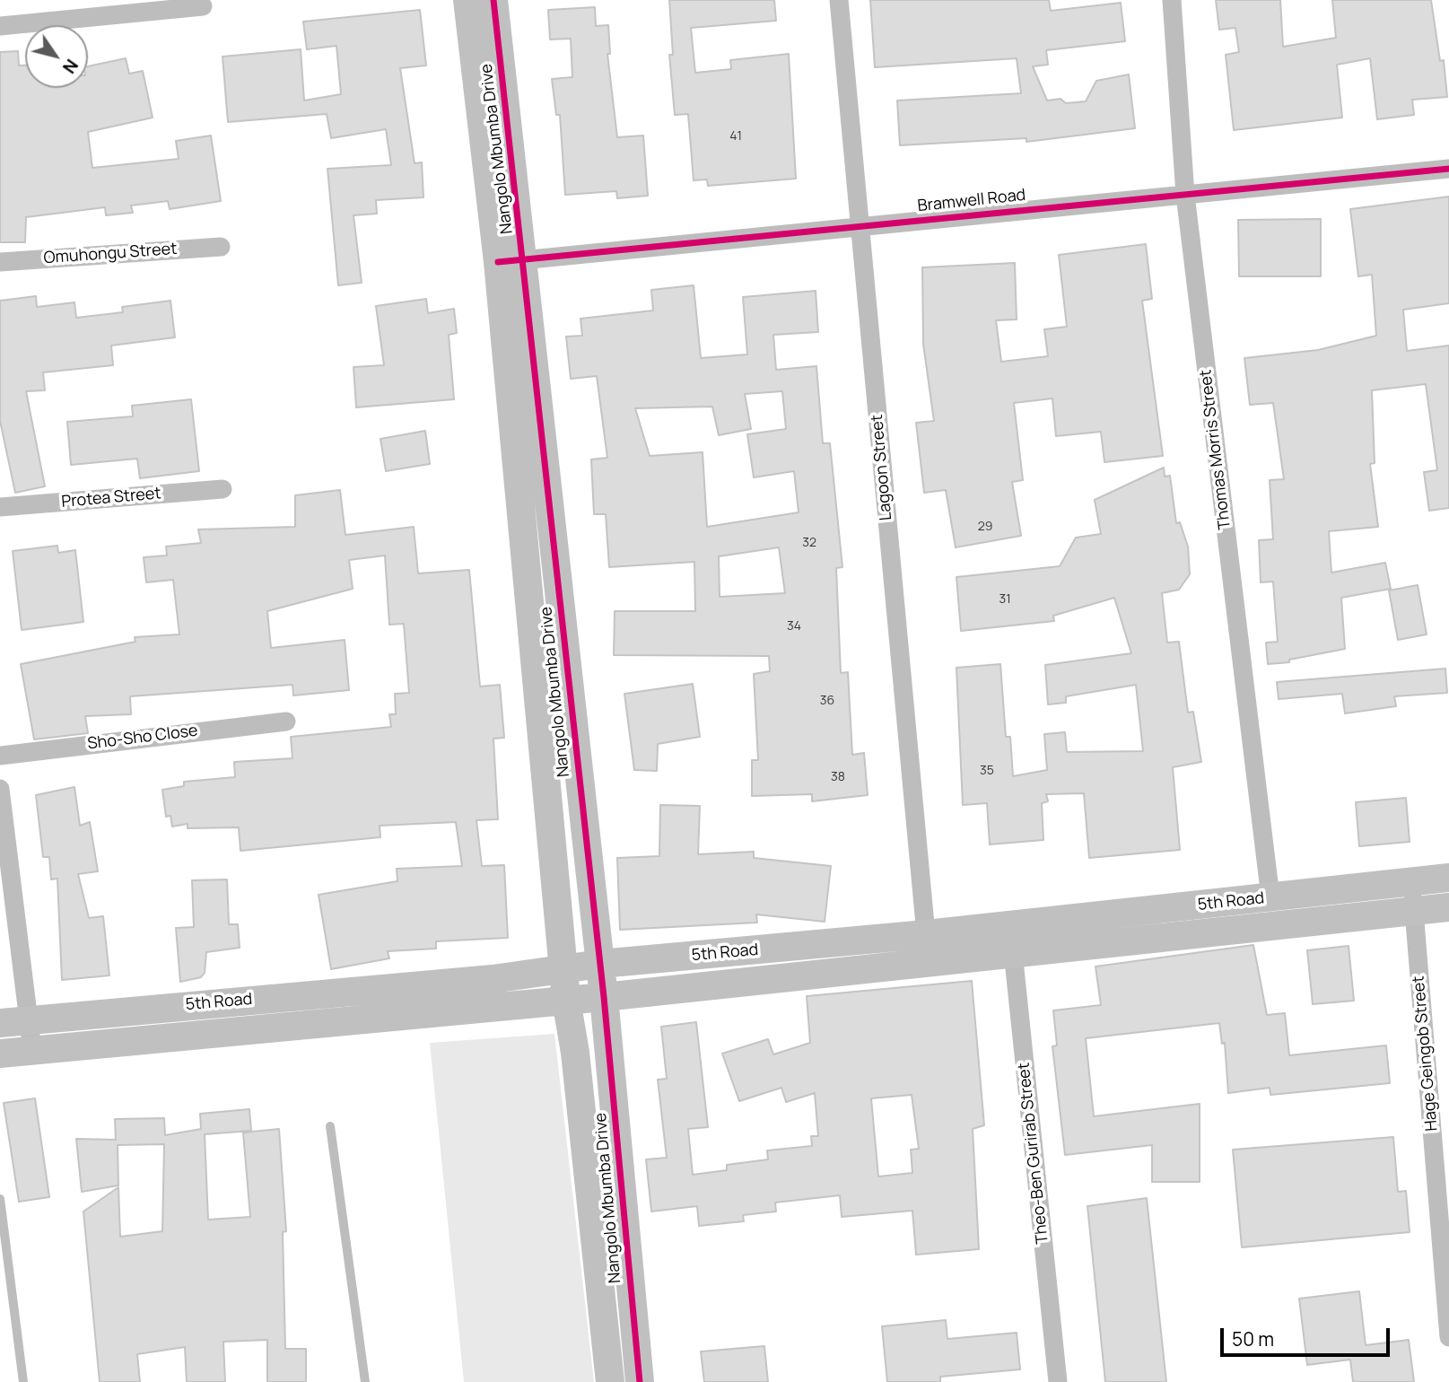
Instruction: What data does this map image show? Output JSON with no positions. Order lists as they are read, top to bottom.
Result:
{
  "streets": {
    "main road": ["Nangolo Mbumba Drive", "5th Road"],
    "street": [
      "Bramwell Road",
      "Omuhongu Street",
      "Thomas Morris Street",
      "Lagoon Street",
      "Protea Street",
      "Sho-Sho Close",
      "Hage Geingob Street",
      "Theo-Ben Gurirab Street"
    ]
  },
  "crossings": [
    ["Nangolo Mbumba Drive", "Bramwell Road"],
    ["Nangolo Mbumba Drive", "5th Road"],
    ["Bramwell Road", "Thomas Morris Street"],
    ["Bramwell Road", "Lagoon Street"],
    ["Thomas Morris Street", "5th Road"],
    ["Lagoon Street", "5th Road"],
    ["5th Road", "Hage Geingob Street"],
    ["5th Road", "Theo-Ben Gurirab Street"]
  ],
  "house_numbers": [
    "41",
    "29",
    "32",
    "31",
    "34",
    "36",
    "35",
    "38"
  ],
  "scale_bar": "50 m",
  "north": "bottom right"
}
